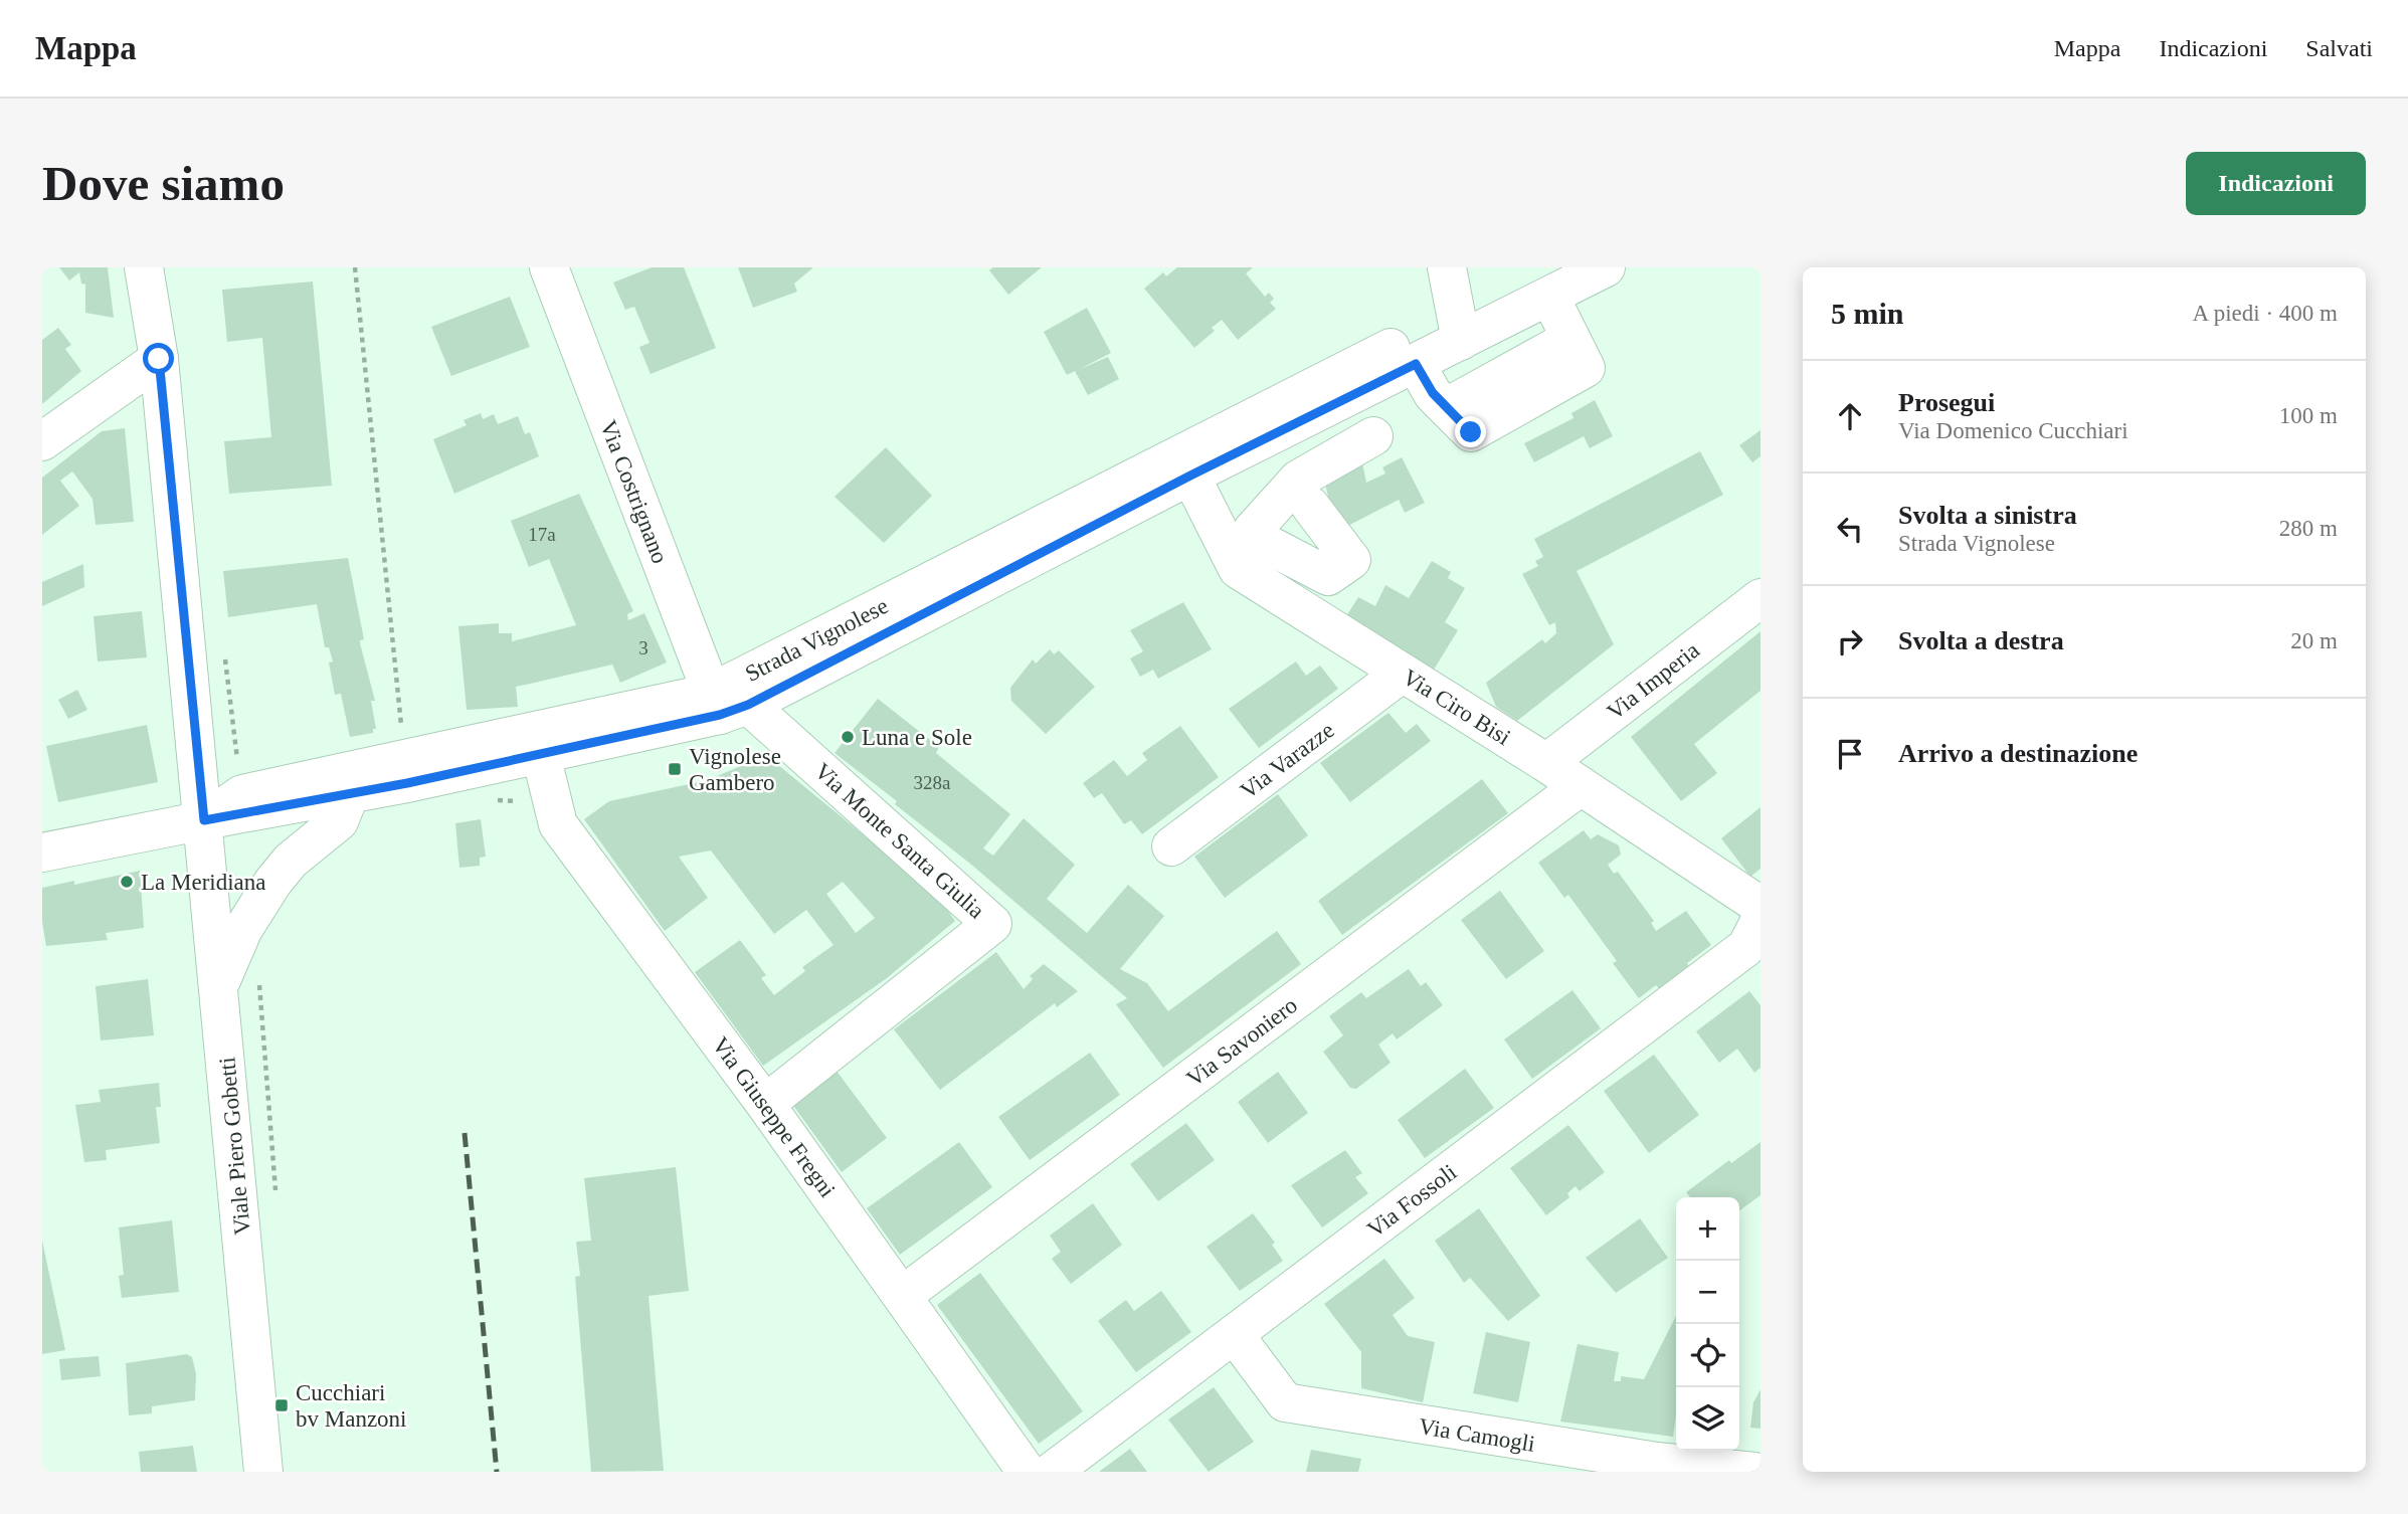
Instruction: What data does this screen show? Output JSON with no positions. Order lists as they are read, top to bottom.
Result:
{
  "streets": {
    "street": [
      "Via Costrignano",
      "Strada Vignolese",
      "Via Imperia",
      "Via Ciro Bisi",
      "Via Varazze",
      "Via Monte Santa Giulia",
      "Via Savoniero",
      "Via Giuseppe Fregni",
      "Viale Piero Gobetti",
      "Via Fossoli",
      "Via Camogli"
    ]
  },
  "crossings": [
    ["Via Costrignano", "Strada Vignolese"],
    ["Via Costrignano", "Via Monte Santa Giulia"],
    ["Strada Vignolese", "Via Ciro Bisi"],
    ["Strada Vignolese", "Via Monte Santa Giulia"],
    ["Strada Vignolese", "Via Giuseppe Fregni"],
    ["Strada Vignolese", "Viale Piero Gobetti"],
    ["Via Imperia", "Via Ciro Bisi"],
    ["Via Ciro Bisi", "Via Varazze"],
    ["Via Ciro Bisi", "Via Savoniero"],
    ["Via Monte Santa Giulia", "Via Giuseppe Fregni"],
    ["Via Savoniero", "Via Giuseppe Fregni"],
    ["Via Fossoli", "Via Camogli"]
  ],
  "places": {
    "other": ["Luna e Sole", "La Meridiana"],
    "transit": ["Vignolese Gambero", "Cucchiari bv Manzoni"]
  },
  "house_numbers": ["17a", "3", "328a"],
  "page": {
    "header": "Mappa",
    "nav": ["Mappa", "Indicazioni", "Salvati"],
    "buttons": "Indicazioni",
    "title": "Dove siamo",
    "heading": ["5 min", "A piedi · 400 m"],
    "list": [
      ["Prosegui", "Via Domenico Cucchiari", "100 m"],
      ["Svolta a sinistra", "Strada Vignolese", "280 m"],
      ["Svolta a destra", "20 m"],
      "Arrivo a destinazione"
    ],
    "map_buttons": ["+", "−"]
  }
}
